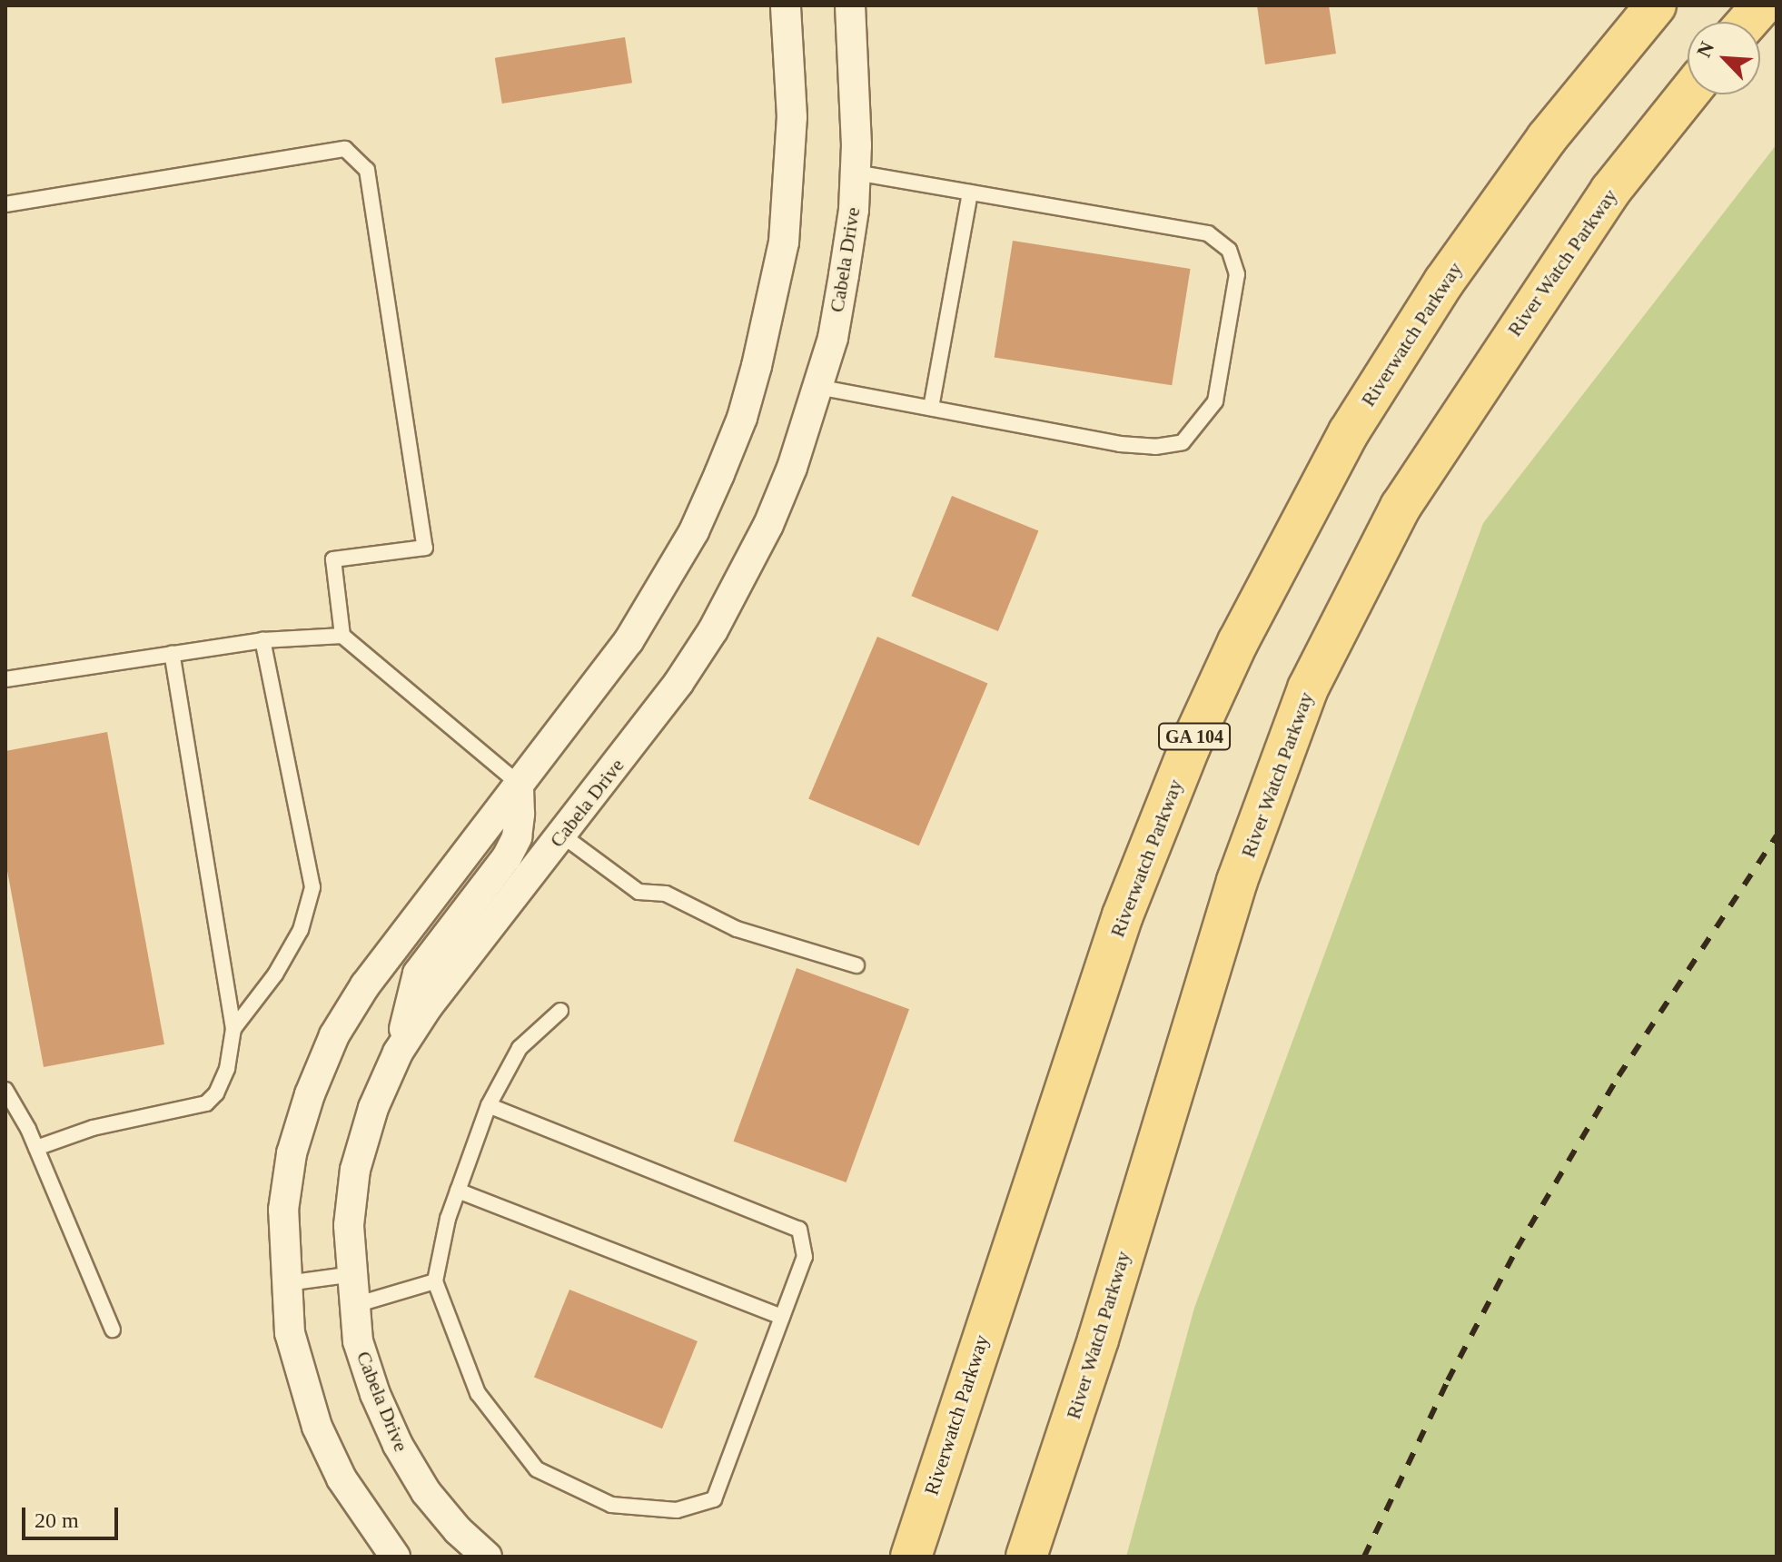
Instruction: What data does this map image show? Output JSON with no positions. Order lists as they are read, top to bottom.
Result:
{
  "streets": {
    "main road": ["River Watch Parkway", "Riverwatch Parkway", "GA 104"],
    "street": ["Cabela Drive"]
  },
  "scale_bar": "20 m",
  "north": "top left"
}
